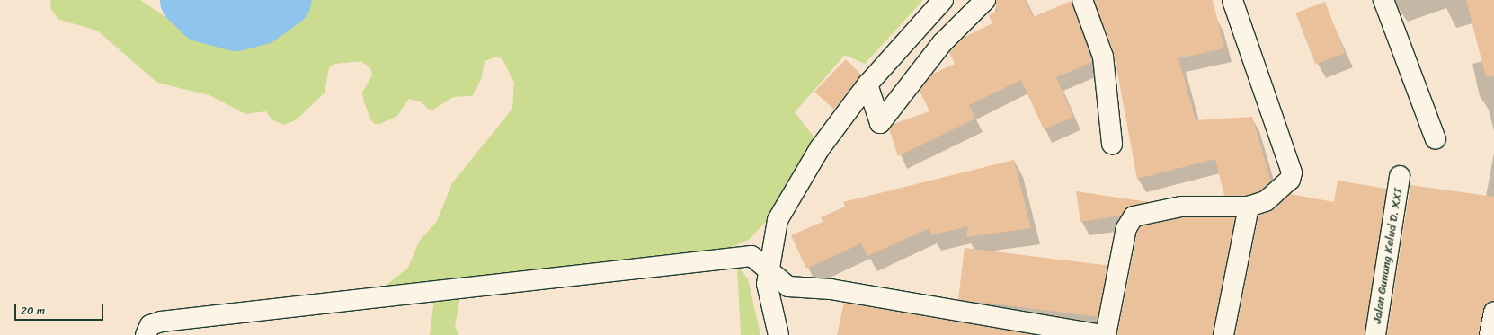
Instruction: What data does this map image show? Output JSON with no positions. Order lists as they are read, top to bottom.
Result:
{
  "streets": {
    "street": ["Jalan Gunung Kelud D. XXI"]
  },
  "scale_bar": "20 m"
}
